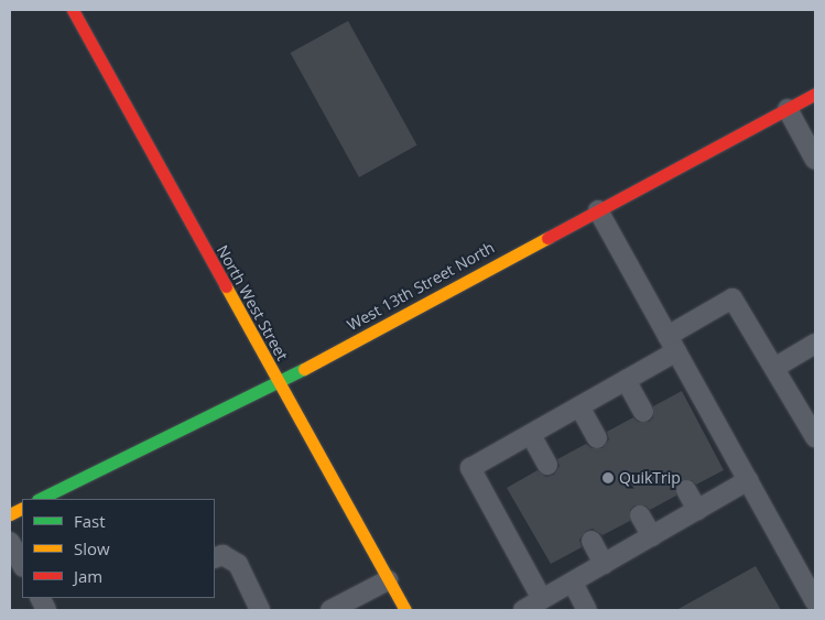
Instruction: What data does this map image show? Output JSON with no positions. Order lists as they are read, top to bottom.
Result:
{
  "streets": {
    "street": ["West 13th Street North", "North West Street"]
  },
  "crossings": [
    ["West 13th Street North", "North West Street"]
  ],
  "places": ["QuikTrip"],
  "legend": ["Fast", "Slow", "Jam"]
}
